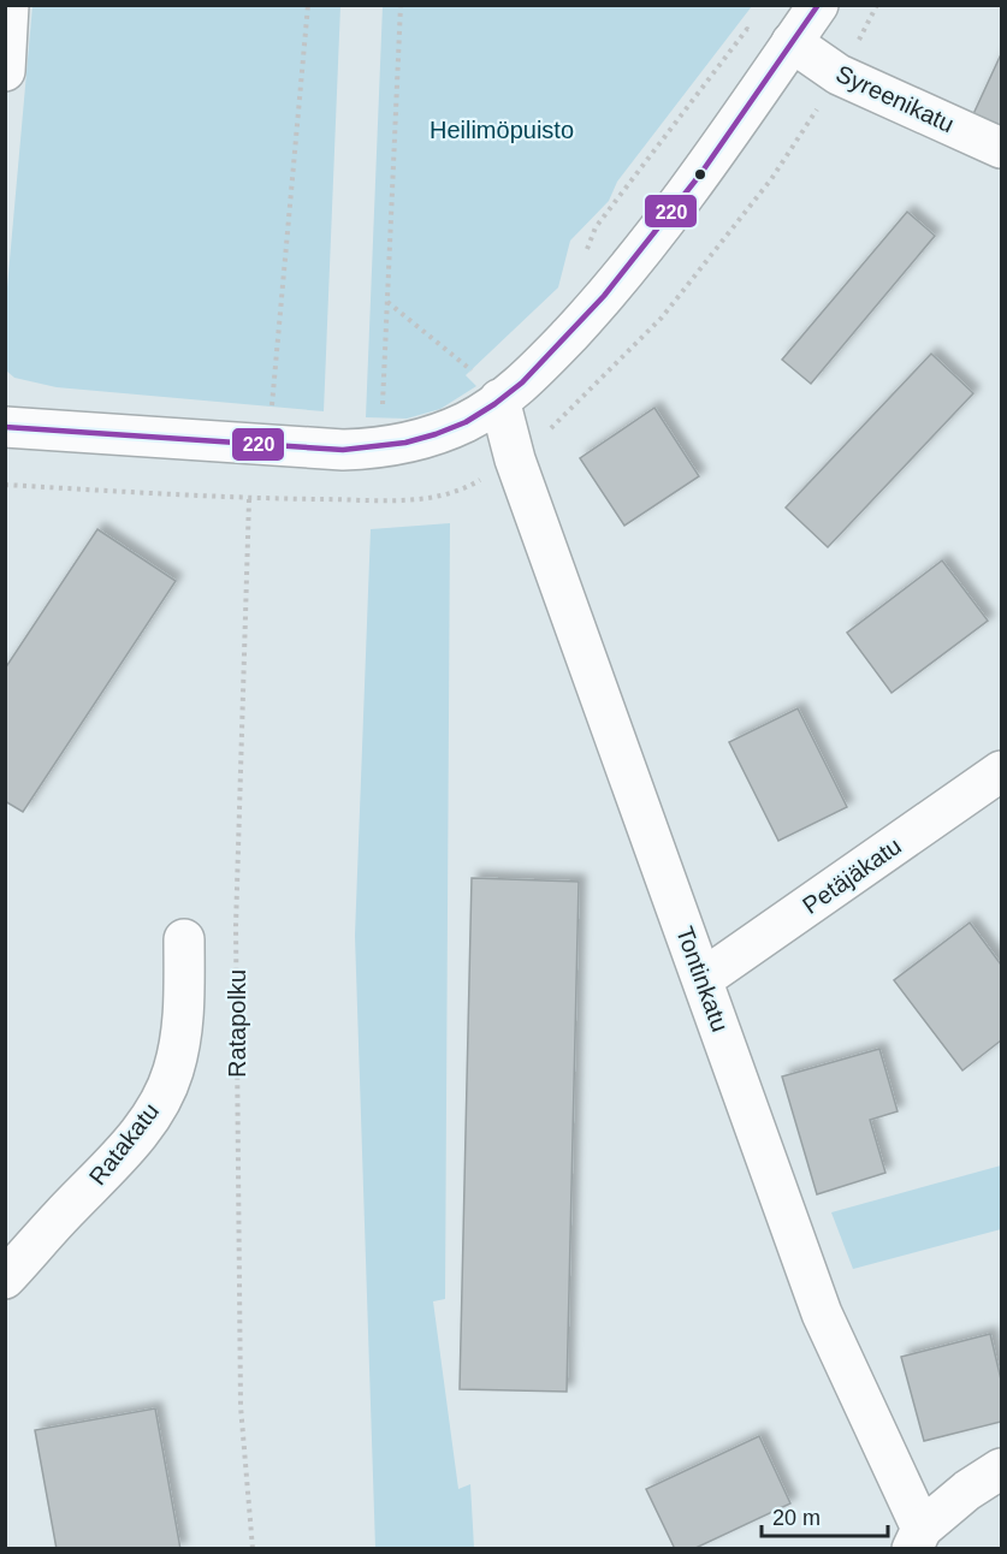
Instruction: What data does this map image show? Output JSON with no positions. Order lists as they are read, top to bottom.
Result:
{
  "streets": {
    "street": [
      "Syreenikatu",
      "Petäjäkatu",
      "Tontinkatu",
      "Ratakatu"
    ],
    "path": ["Ratapolku"]
  },
  "crossings": [
    ["Petäjäkatu", "Tontinkatu"]
  ],
  "parks": ["Heilimöpuisto"],
  "lines": ["transit line 220"],
  "scale_bar": "20 m"
}
